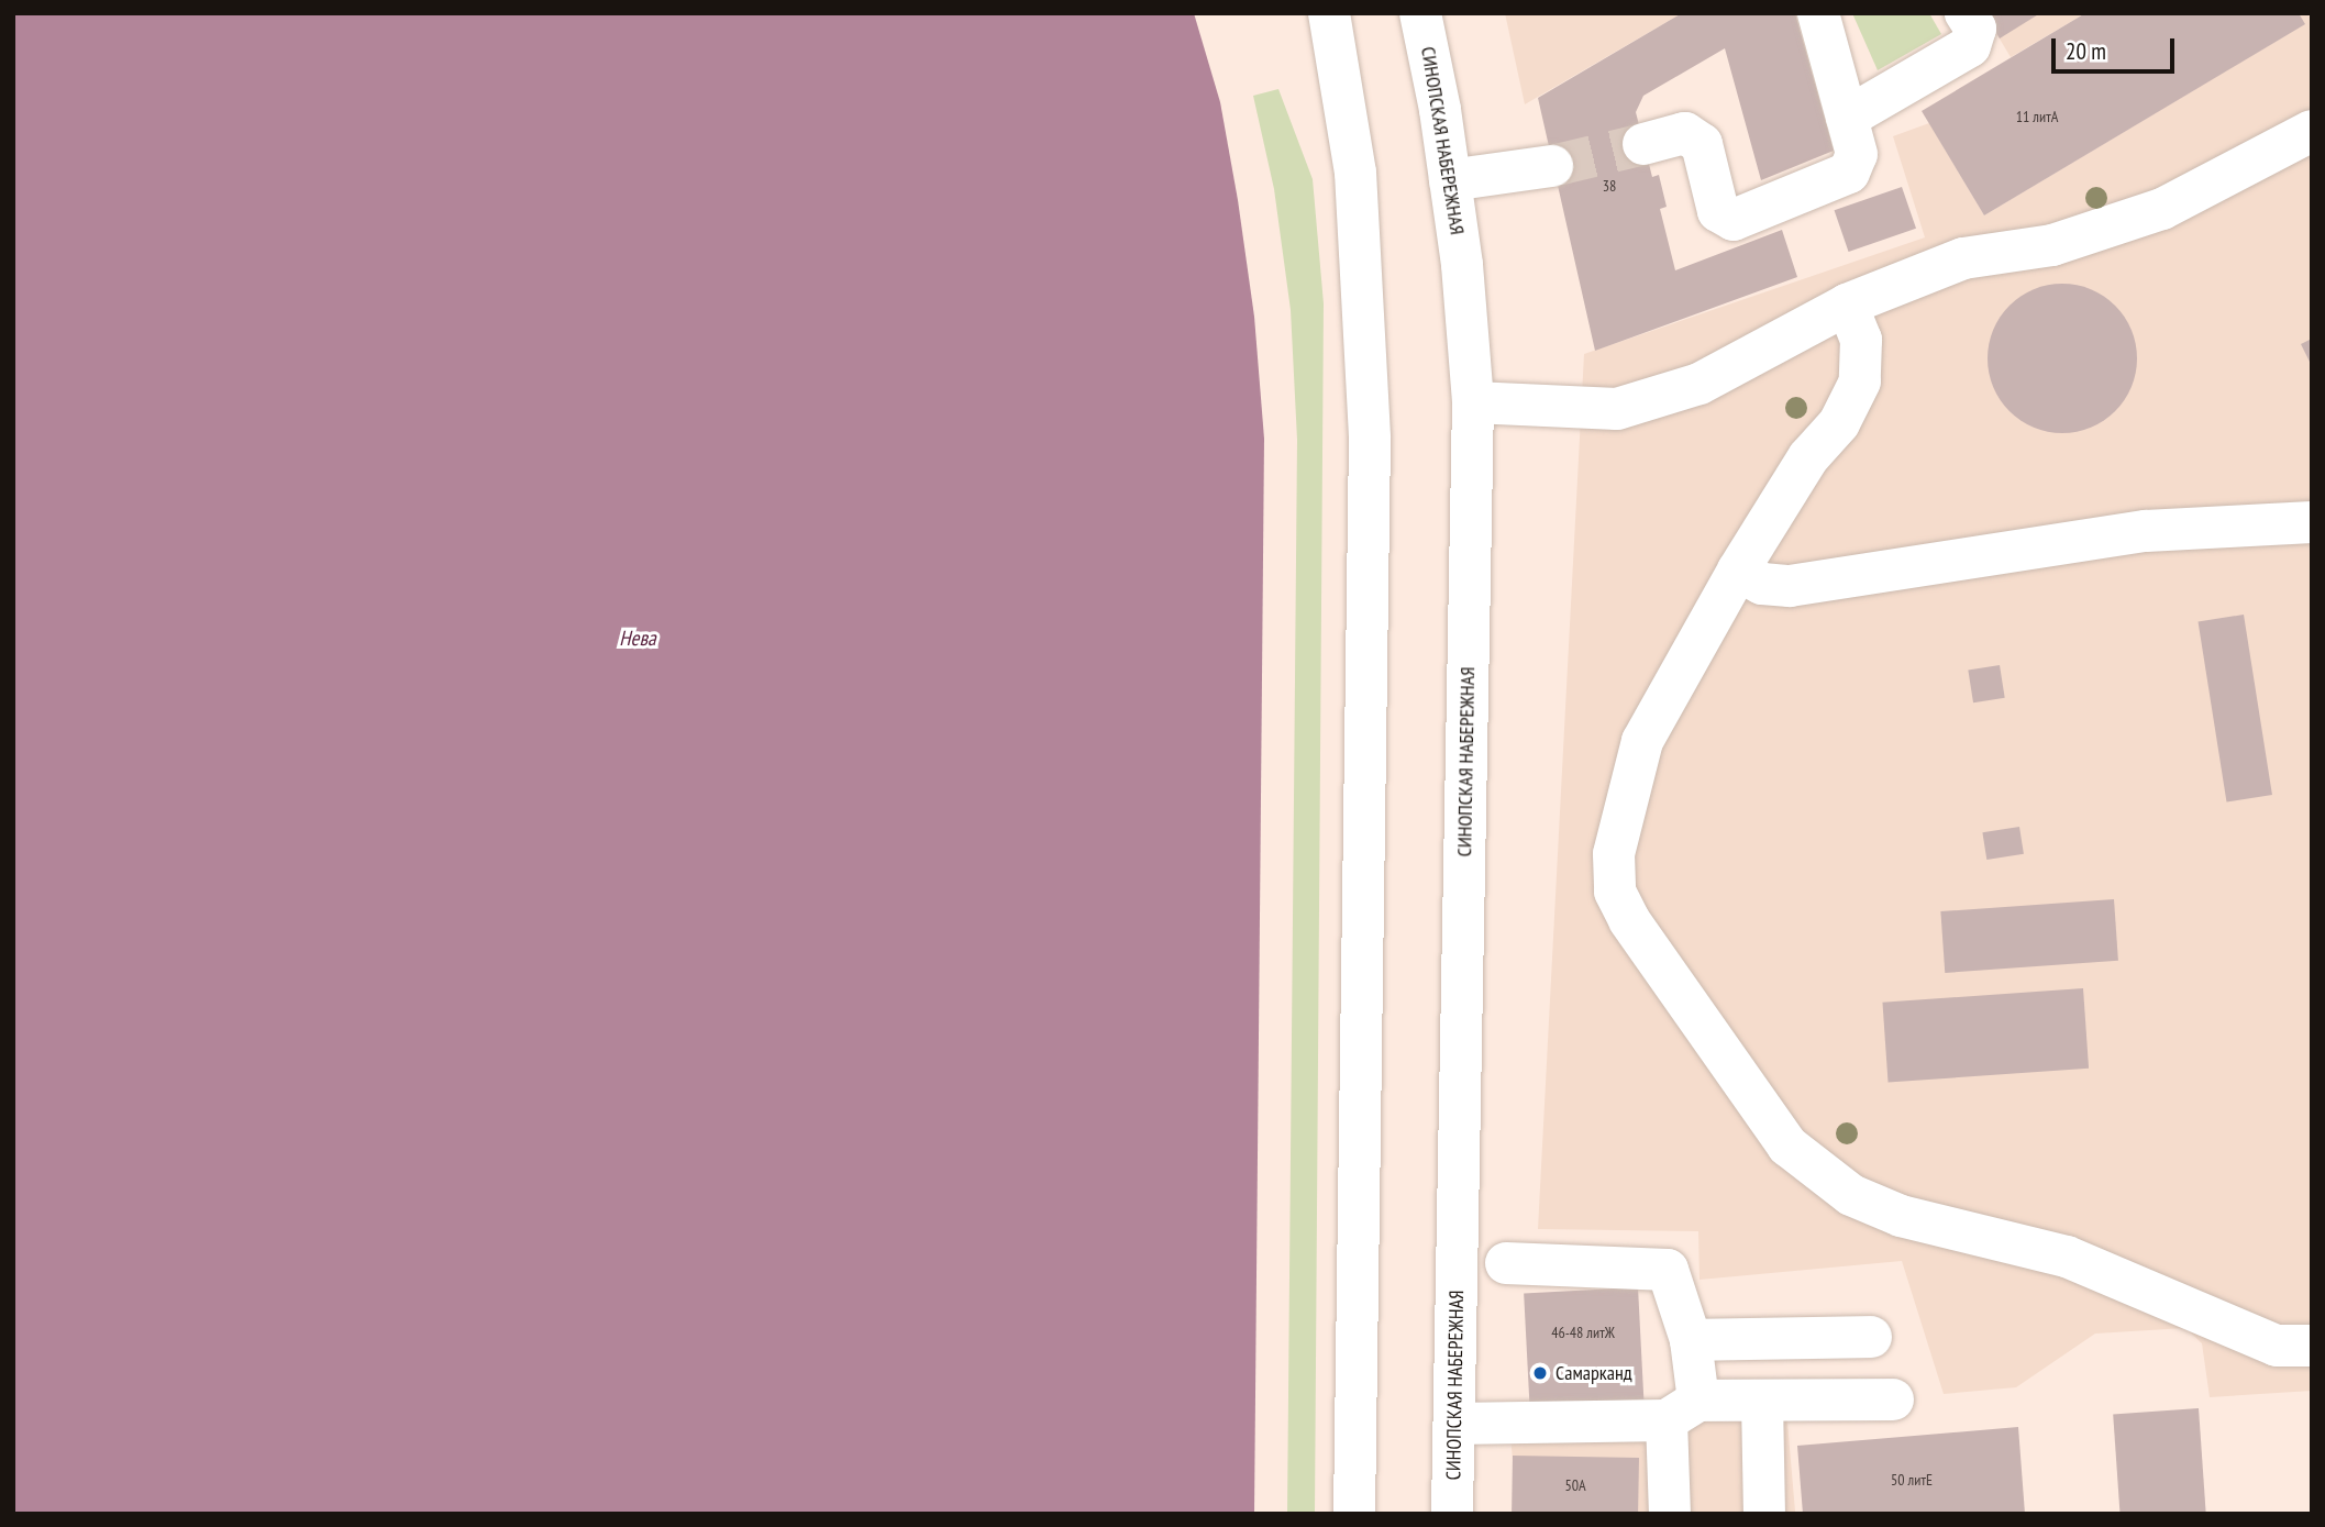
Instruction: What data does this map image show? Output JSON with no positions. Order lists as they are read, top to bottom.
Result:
{
  "streets": {
    "main road": ["СИНОПСКАЯ НАБЕРЕЖНАЯ"]
  },
  "water": ["Нева"],
  "places": ["Самарканд"],
  "house_numbers": [
    "11 литА",
    "38",
    "46-48 литЖ",
    "50 литЕ",
    "50А"
  ],
  "scale_bar": "20 m"
}
